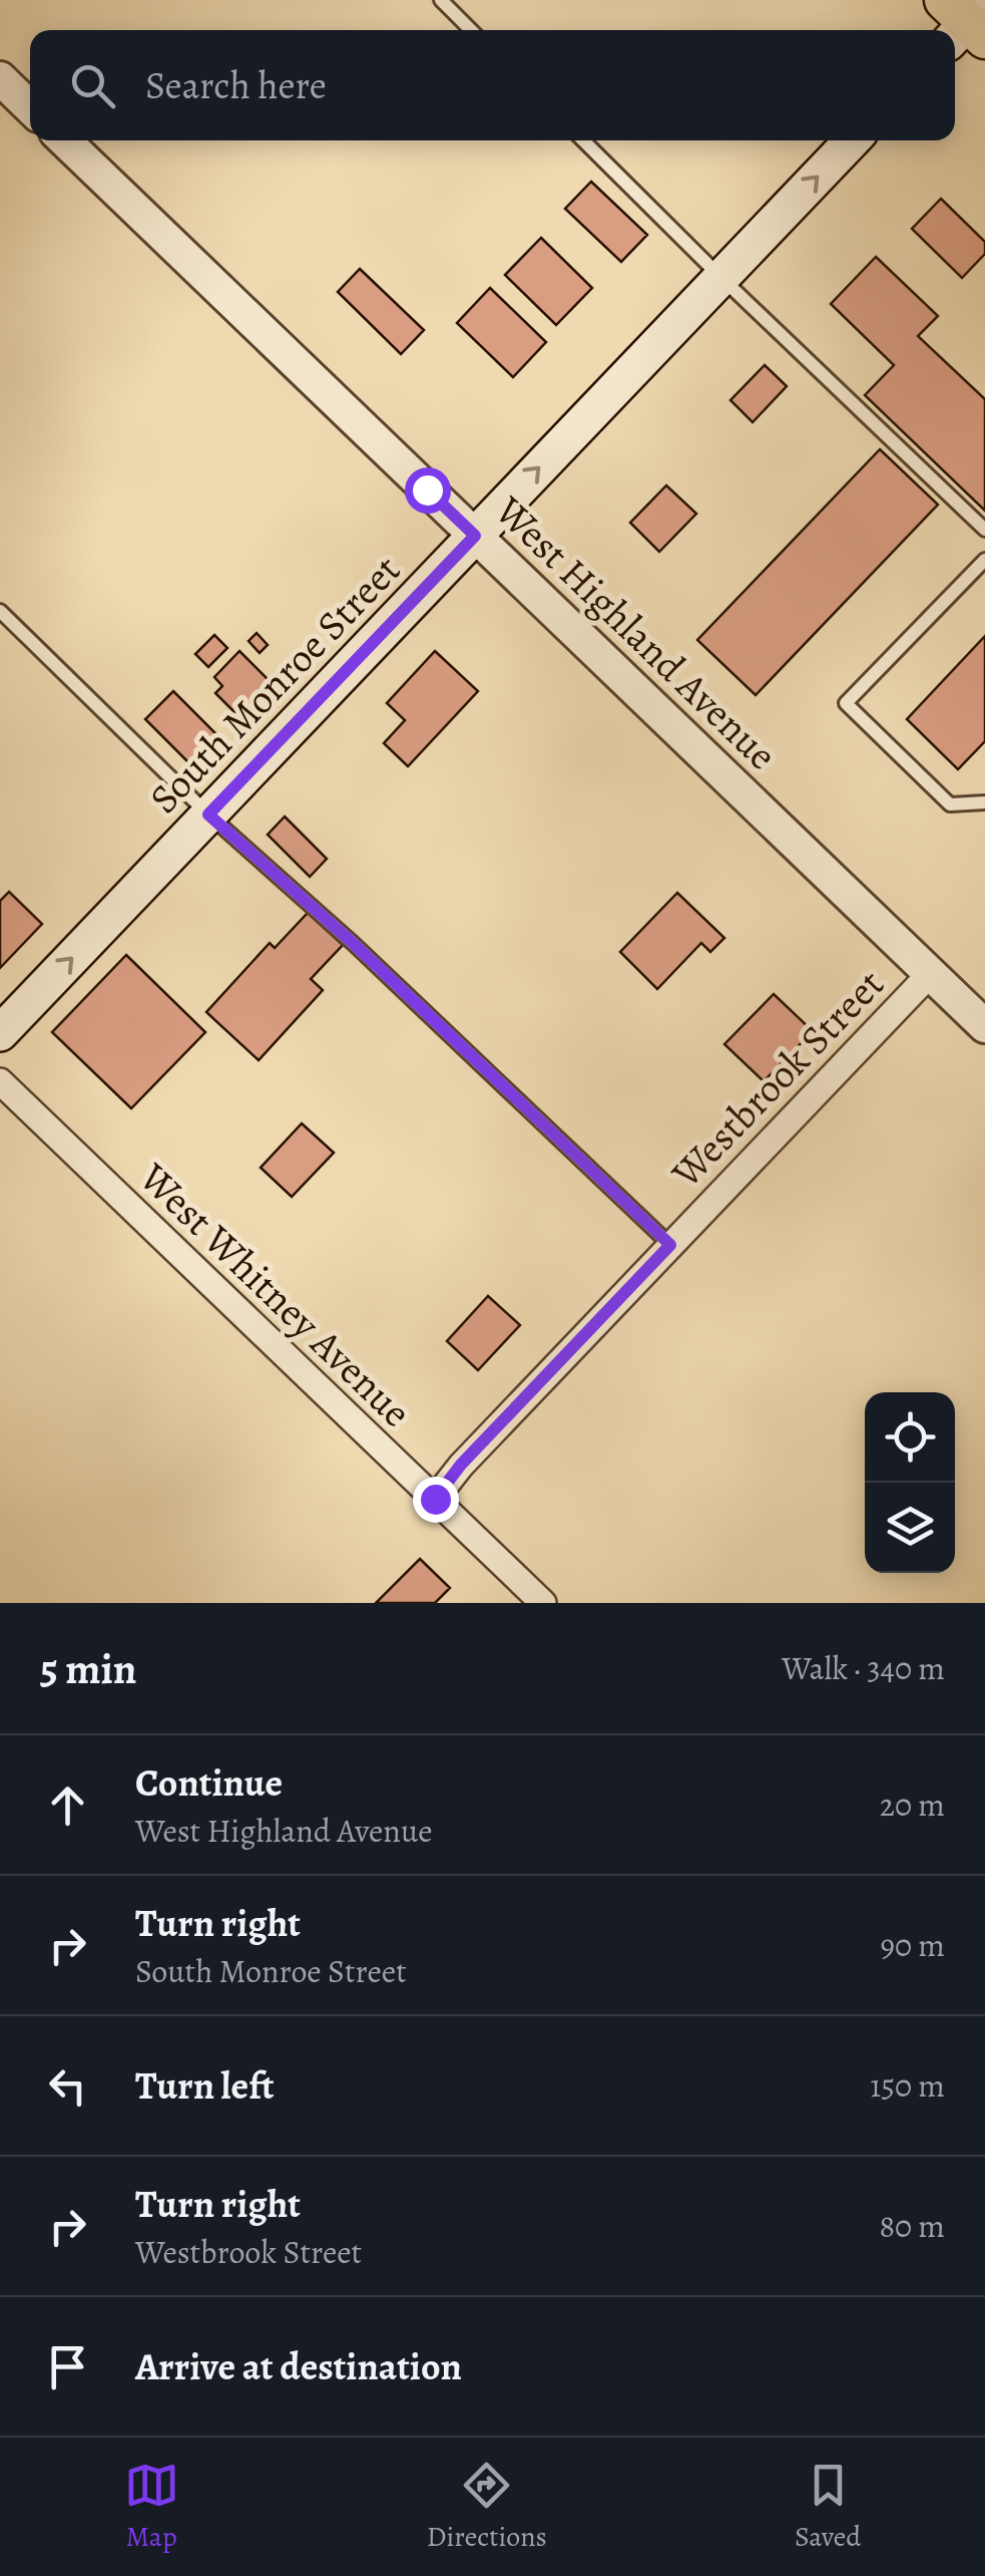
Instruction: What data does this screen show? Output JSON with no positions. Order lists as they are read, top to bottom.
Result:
{
  "streets": {
    "main road": ["South Monroe Street"],
    "street": ["West Highland Avenue", "Westbrook Street", "West Whitney Avenue"]
  },
  "crossings": [
    ["West Highland Avenue", "South Monroe Street"],
    ["West Highland Avenue", "Westbrook Street"],
    ["Westbrook Street", "West Whitney Avenue"]
  ],
  "one_way": ["South Monroe Street"],
  "page": {
    "search": "Search here",
    "heading": ["5 min", "Walk · 340 m"],
    "list": [
      ["Continue", "West Highland Avenue", "20 m"],
      ["Turn right", "South Monroe Street", "90 m"],
      ["Turn left", "150 m"],
      ["Turn right", "Westbrook Street", "80 m"],
      "Arrive at destination"
    ],
    "nav": ["Map", "Directions", "Saved"]
  }
}
